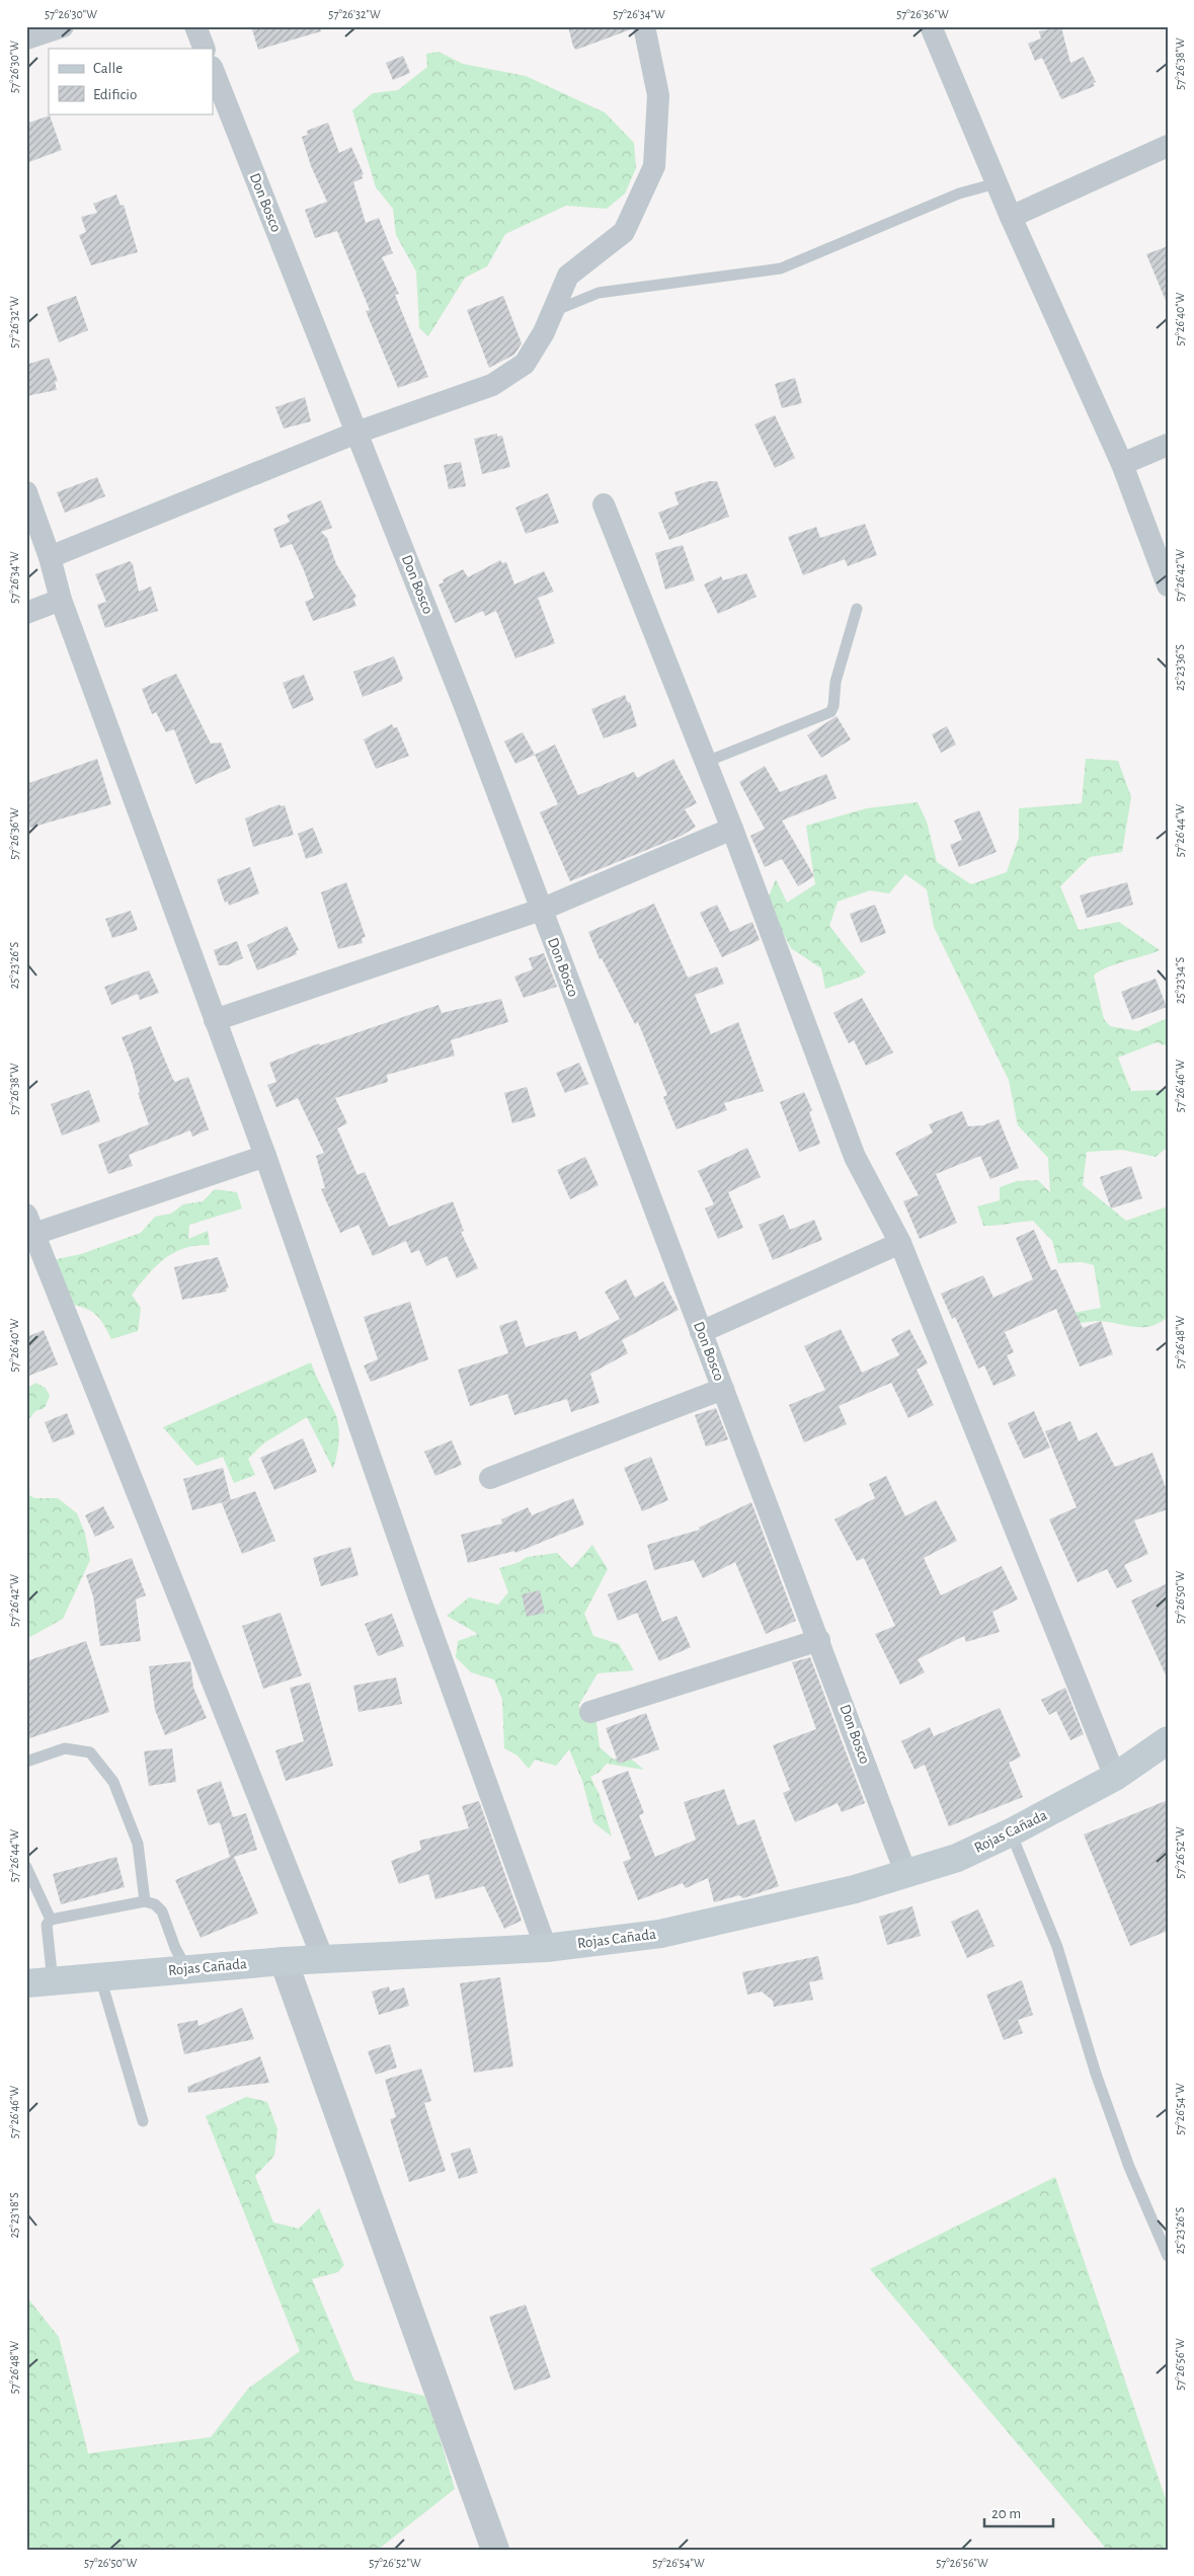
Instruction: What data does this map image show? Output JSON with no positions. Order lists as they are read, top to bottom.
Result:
{
  "streets": {
    "main road": ["Rojas Cañada"],
    "street": ["Don Bosco"]
  },
  "crossings": [
    ["Don Bosco", "Rojas Cañada"]
  ],
  "legend": ["Calle", "Edificio"],
  "scale_bar": "20 m",
  "coordinates": [
    "57°26'30\"W",
    "57°26'32\"W",
    "57°26'34\"W",
    "57°26'36\"W",
    "57°26'38\"W",
    "57°26'40\"W",
    "57°26'42\"W",
    "25°23'36\"S",
    "57°26'44\"W",
    "25°23'26\"S",
    "25°23'34\"S",
    "57°26'46\"W",
    "57°26'48\"W",
    "57°26'50\"W",
    "57°26'52\"W",
    "57°26'54\"W",
    "25°23'18\"S",
    "57°26'56\"W"
  ]
}
